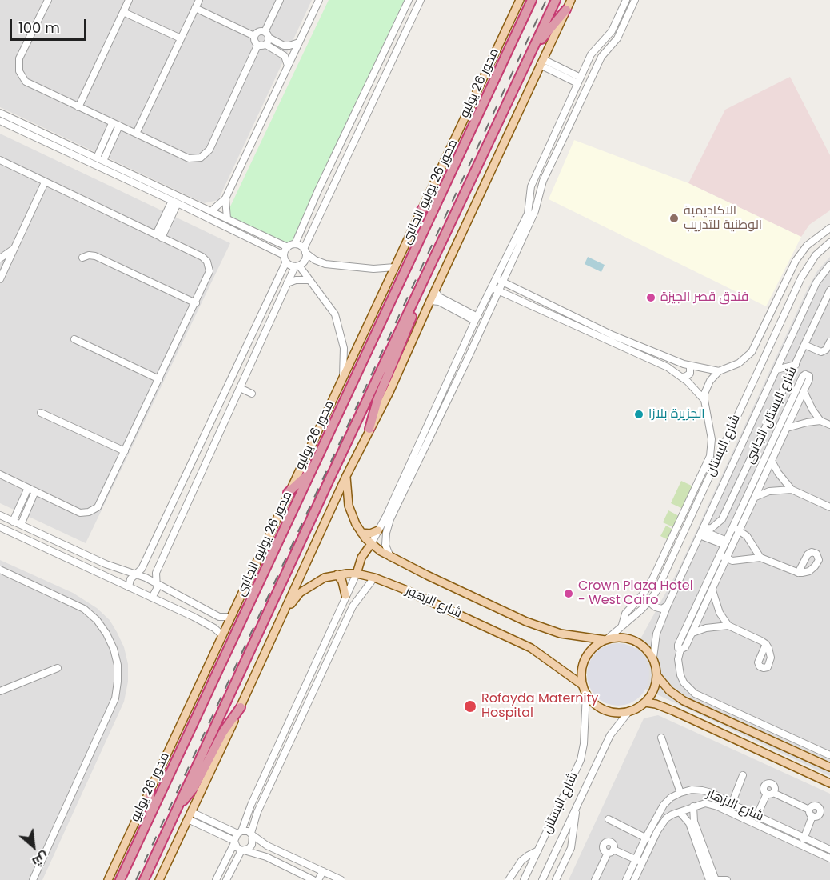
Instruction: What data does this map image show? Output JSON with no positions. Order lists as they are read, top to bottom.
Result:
{
  "streets": {
    "highway": ["محور 26 يوليو"],
    "main road": ["محور 26 يوليو الجانبى", "شارع الزهور"],
    "street": ["شارع البستان الجانبى", "شارع البستان", "شارع الازهار"]
  },
  "crossings": [
    ["شارع البستان الجانبى", "شارع البستان"],
    ["شارع البستان", "شارع الزهور"]
  ],
  "places": [
    "الاكاديمية الوطنية للتدريب",
    "فندق قصر الجيزة",
    "الجزيرة بلازا",
    "Crown Plaza Hotel - West Cairo",
    "Rofayda Maternity Hospital"
  ],
  "scale_bar": "100 m",
  "north": "bottom right"
}
